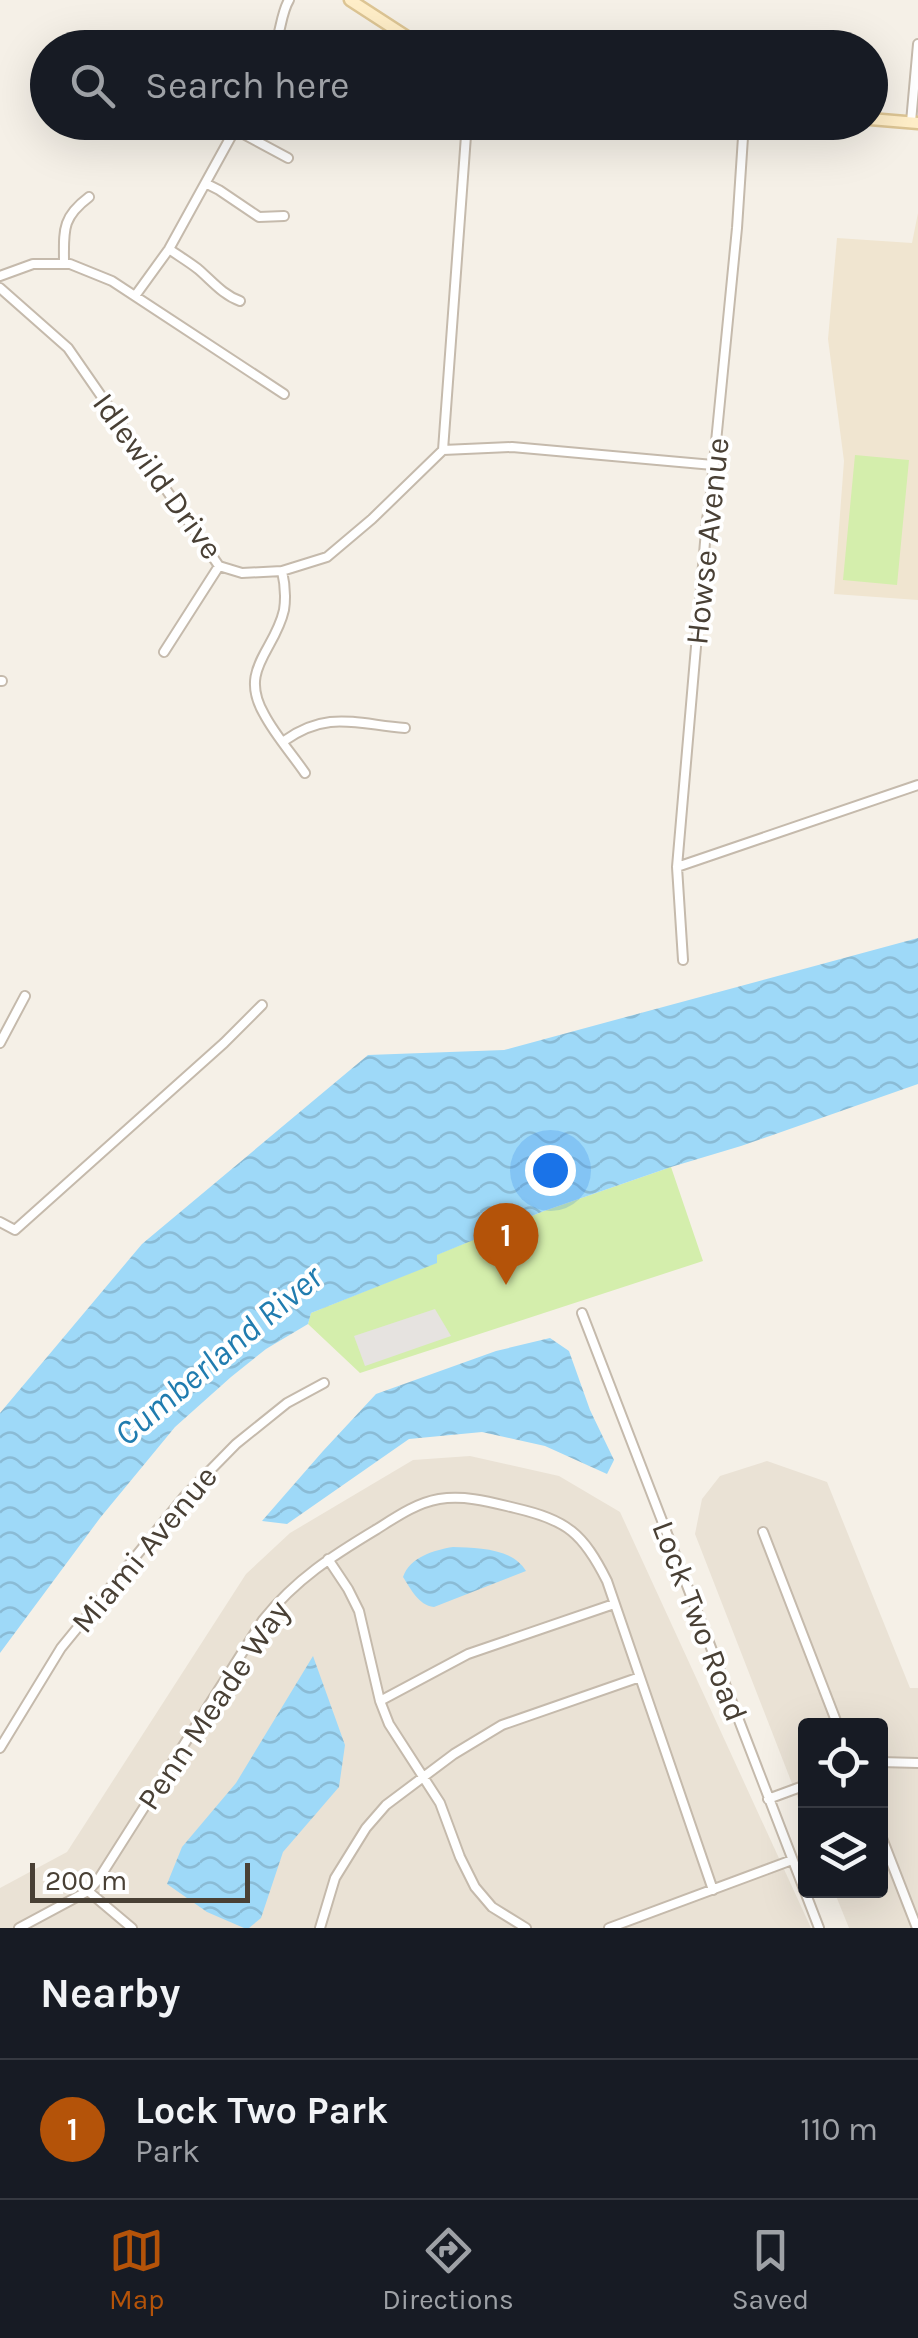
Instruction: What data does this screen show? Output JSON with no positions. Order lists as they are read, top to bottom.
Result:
{
  "streets": {
    "street": [
      "Idlewild Drive",
      "Howse Avenue",
      "Miami Avenue",
      "Lock Two Road",
      "Penn Meade Way"
    ]
  },
  "water": ["Cumberland River"],
  "scale_bar": "200 m",
  "page": {
    "search": "Search here",
    "pins": "1",
    "scale": "200 m",
    "heading": "Nearby",
    "list": [
      {
        "mark": "1",
        "name": "Lock Two Park",
        "note": "Park",
        "value": "110 m"
      }
    ],
    "nav": ["Map", "Directions", "Saved"]
  }
}
